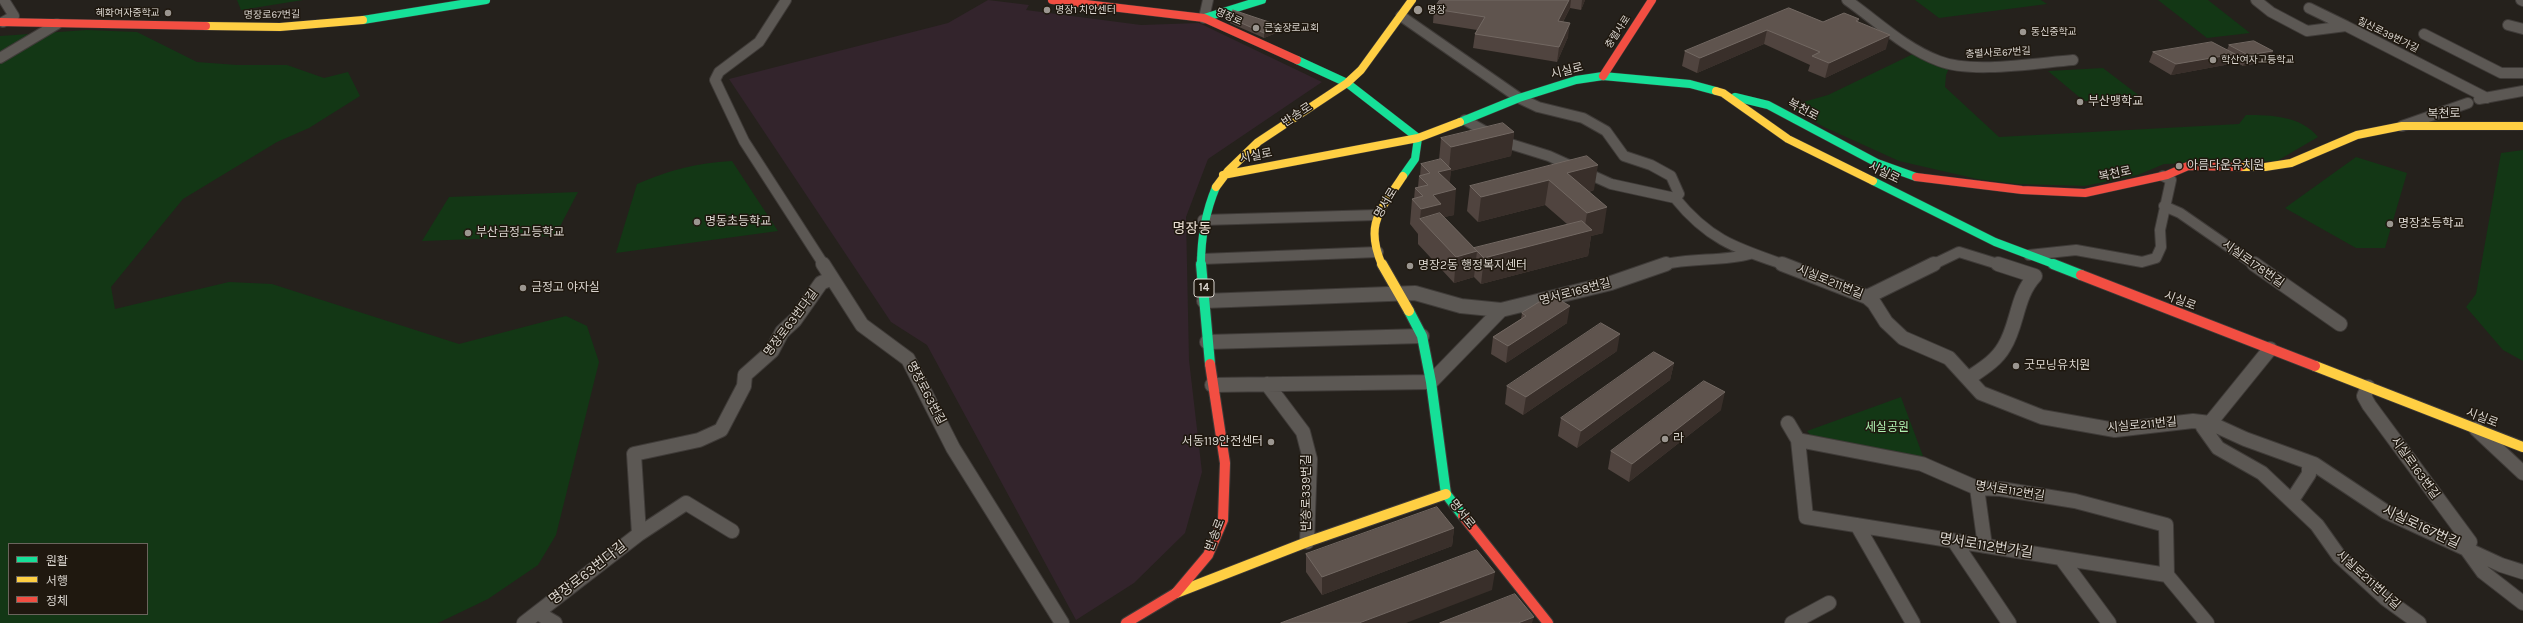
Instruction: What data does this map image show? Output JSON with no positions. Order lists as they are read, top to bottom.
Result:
{
  "streets": {
    "main road": [
      "명장로67번길",
      "명장로",
      "충렬사로",
      "시실로",
      "복천로",
      "반송로",
      "명서로",
      "14",
      "반송로339번길"
    ],
    "street": [
      "칠산로39번가길",
      "충렬사로67번길",
      "시실로178번길",
      "시실로211번길",
      "명서로168번길",
      "명장로63번다길",
      "명장로63번길",
      "시실로163번길",
      "명서로112번길",
      "시실로167번길",
      "명서로112번가길",
      "시실로211번나길"
    ]
  },
  "crossings": [
    ["명장로", "시실로"],
    ["명장로", "반송로"],
    ["명장로", "명서로"],
    ["충렬사로", "시실로"],
    ["시실로", "복천로"],
    ["시실로", "반송로"],
    ["시실로", "명서로"],
    ["시실로", "시실로163번길"],
    ["반송로", "반송로339번길"],
    ["명서로", "명서로168번길"],
    ["명서로", "반송로339번길"],
    ["시실로211번길", "명서로168번길"],
    ["시실로211번길", "시실로167번길"],
    ["시실로211번길", "시실로211번나길"],
    ["명장로63번다길", "명장로63번길"],
    ["시실로163번길", "시실로167번길"],
    ["명서로112번길", "명서로112번가길"],
    ["시실로167번길", "시실로211번나길"]
  ],
  "districts": ["명장동"],
  "parks": ["세실공원"],
  "places": [
    "명장1 치안센터",
    "명장",
    "혜화여자중학교",
    "큰숲장로교회",
    "동신중학교",
    "학산여자고등학교",
    "부산맹학교",
    "아름다운유치원",
    "명동초등학교",
    "명장초등학교",
    "부산금정고등학교",
    "명장2동 행정복지센터",
    "금정고 야자실",
    "굿모닝유치원",
    "라",
    "서동119안전센터"
  ],
  "legend": ["원활", "서행", "정체"]
}
